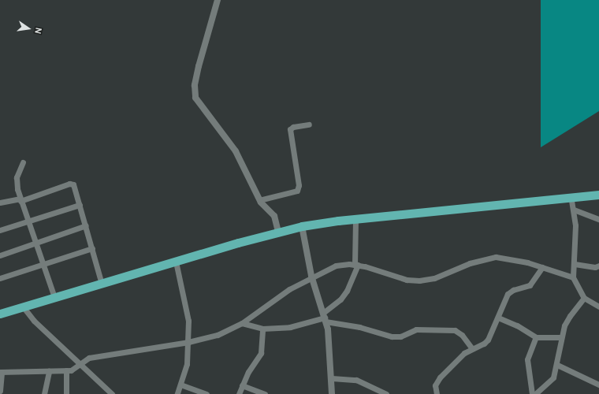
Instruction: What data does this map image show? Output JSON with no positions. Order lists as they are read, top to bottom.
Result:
{
  "north": "right"
}
